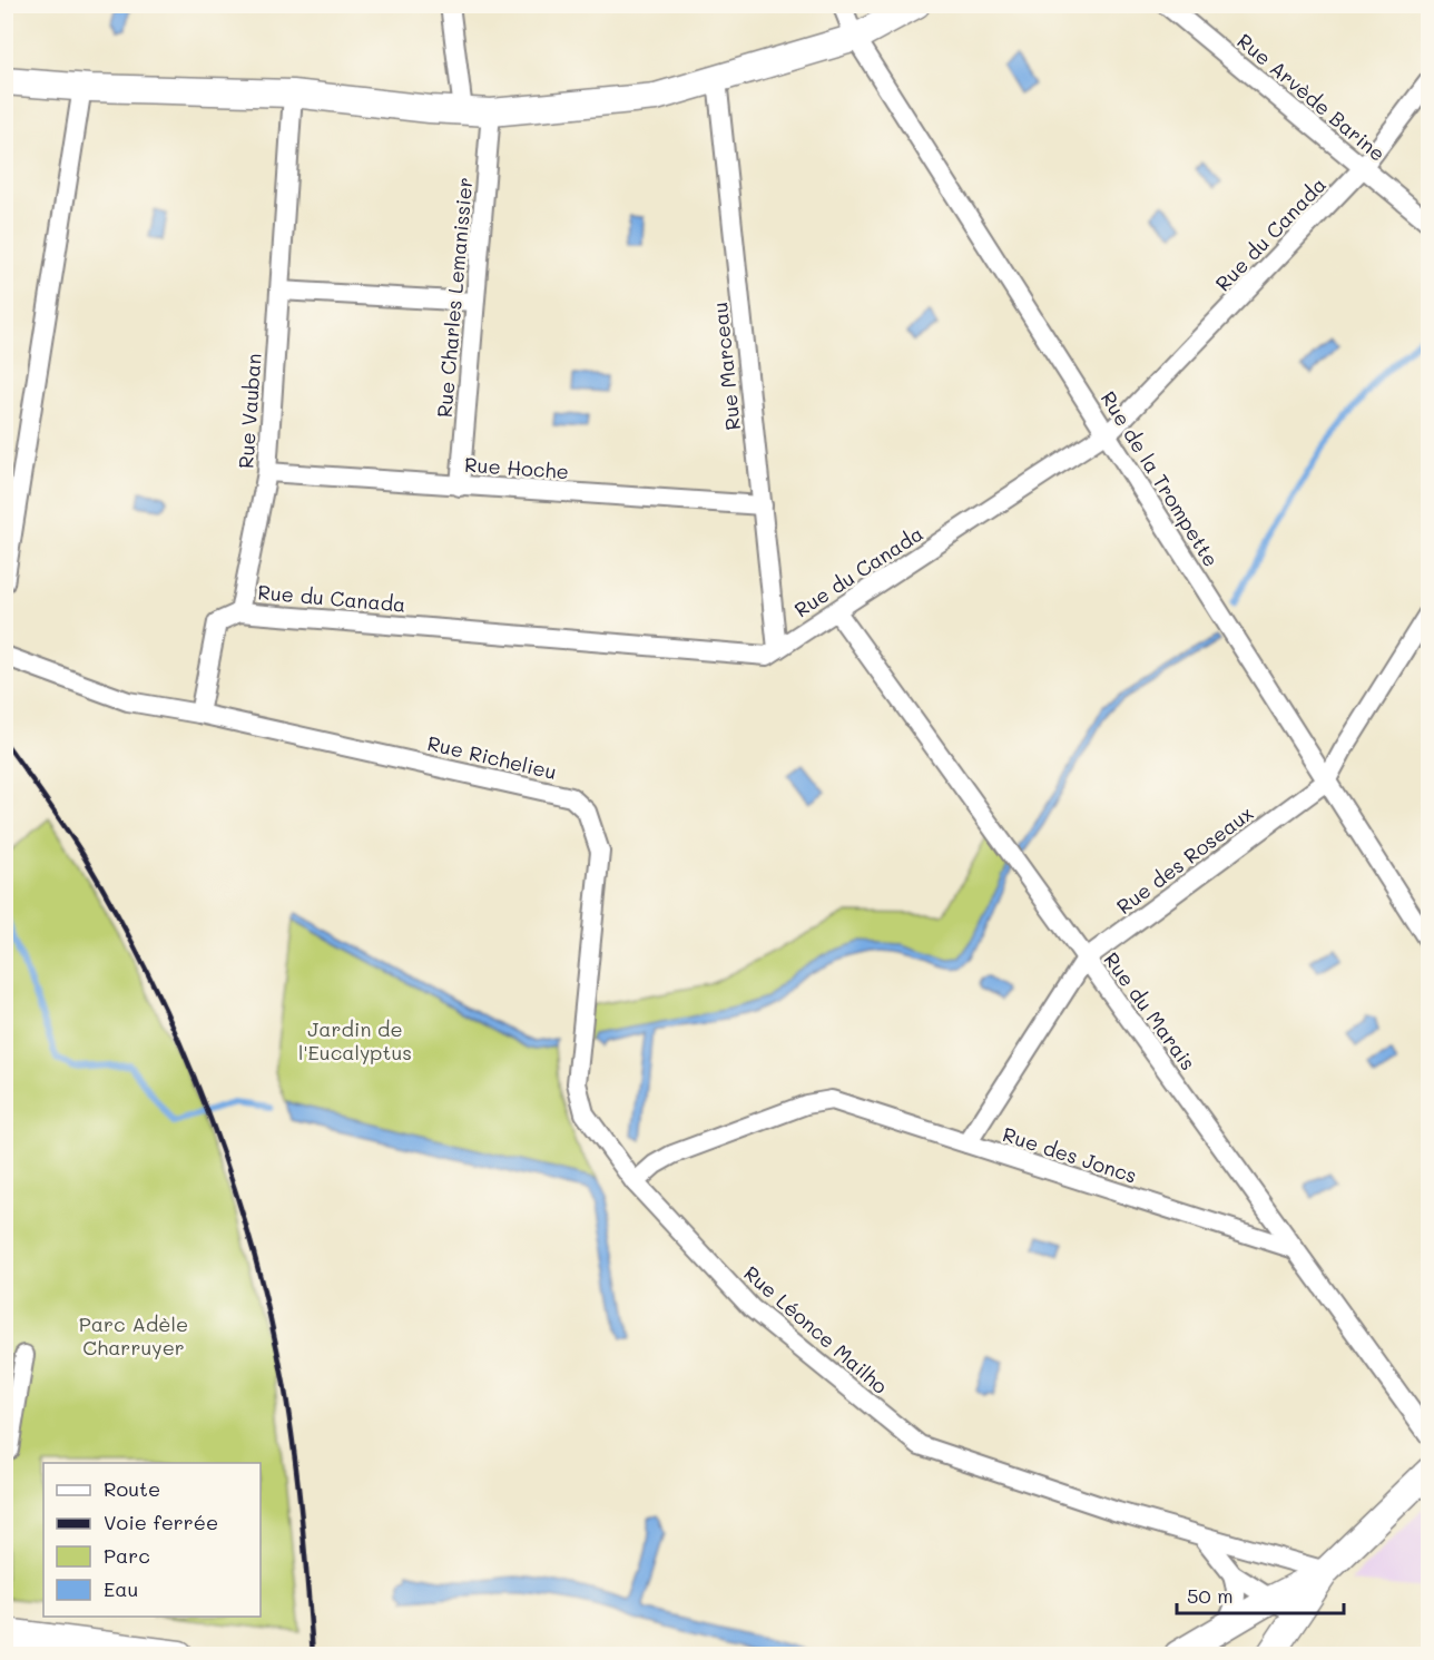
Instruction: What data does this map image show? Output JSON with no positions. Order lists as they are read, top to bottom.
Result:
{
  "streets": {
    "street": [
      "Rue Arvède Barine",
      "Rue du Canada",
      "Rue Charles Lemanissier",
      "Rue Marceau",
      "Rue Vauban",
      "Rue Hoche",
      "Rue de la Trompette",
      "Rue Richelieu",
      "Rue des Roseaux",
      "Rue du Marais",
      "Rue des Joncs",
      "Rue Léonce Mailho"
    ]
  },
  "crossings": [
    ["Rue Arvède Barine", "Rue du Canada"],
    ["Rue du Canada", "Rue Marceau"],
    ["Rue du Canada", "Rue Vauban"],
    ["Rue du Canada", "Rue de la Trompette"],
    ["Rue du Canada", "Rue du Marais"],
    ["Rue Charles Lemanissier", "Rue Hoche"],
    ["Rue Marceau", "Rue Hoche"],
    ["Rue Vauban", "Rue Hoche"],
    ["Rue de la Trompette", "Rue des Roseaux"],
    ["Rue Richelieu", "Rue des Joncs"],
    ["Rue Richelieu", "Rue Léonce Mailho"],
    ["Rue des Roseaux", "Rue du Marais"],
    ["Rue des Roseaux", "Rue des Joncs"],
    ["Rue du Marais", "Rue des Joncs"],
    ["Rue des Joncs", "Rue Léonce Mailho"]
  ],
  "parks": ["Jardin de l'Eucalyptus", "Parc Adèle Charruyer"],
  "legend": [
    "Route",
    "Voie ferrée",
    "Parc",
    "Eau"
  ],
  "scale_bar": "50 m"
}
